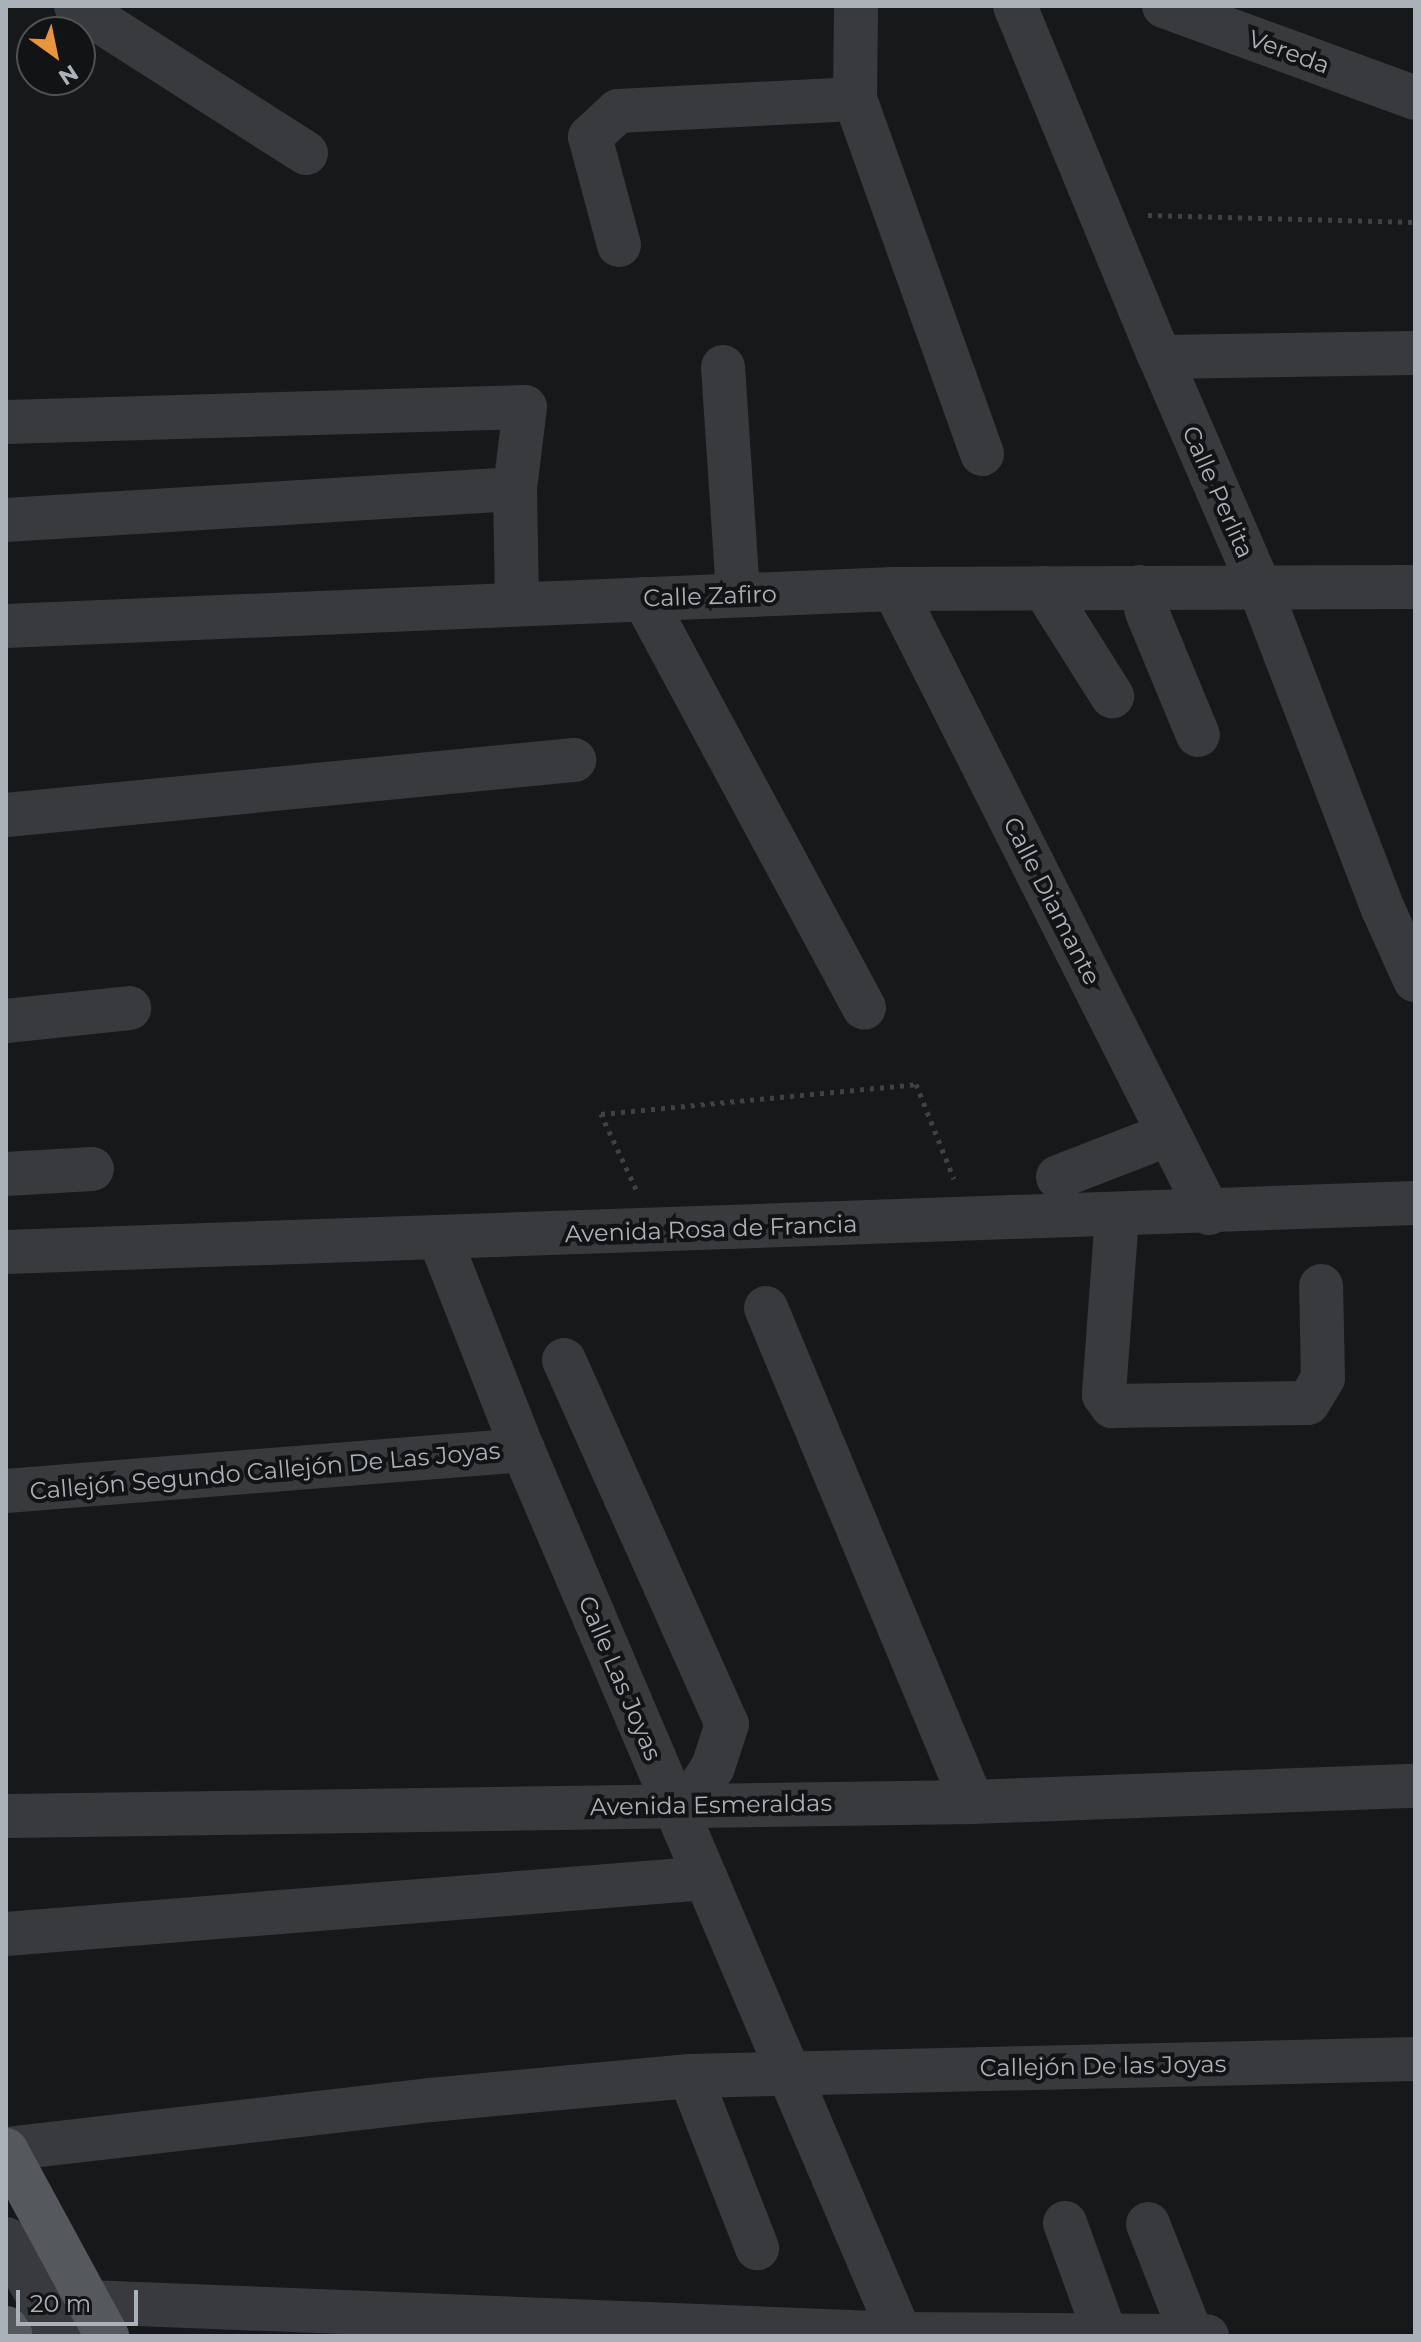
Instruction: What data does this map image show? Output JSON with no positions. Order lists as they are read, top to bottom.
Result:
{
  "streets": {
    "street": [
      "Vereda",
      "Calle Perlita",
      "Calle Zafiro",
      "Calle Diamante",
      "Avenida Rosa de Francia",
      "Callejón Segundo Callejón De Las Joyas",
      "Calle Las Joyas",
      "Avenida Esmeraldas",
      "Callejón De las Joyas"
    ]
  },
  "crossings": [
    ["Calle Perlita", "Calle Zafiro"],
    ["Calle Zafiro", "Calle Diamante"],
    ["Calle Diamante", "Avenida Rosa de Francia"],
    ["Avenida Rosa de Francia", "Calle Las Joyas"],
    ["Callejón Segundo Callejón De Las Joyas", "Calle Las Joyas"],
    ["Calle Las Joyas", "Avenida Esmeraldas"],
    ["Calle Las Joyas", "Callejón De las Joyas"]
  ],
  "scale_bar": "20 m",
  "north": "bottom right"
}
